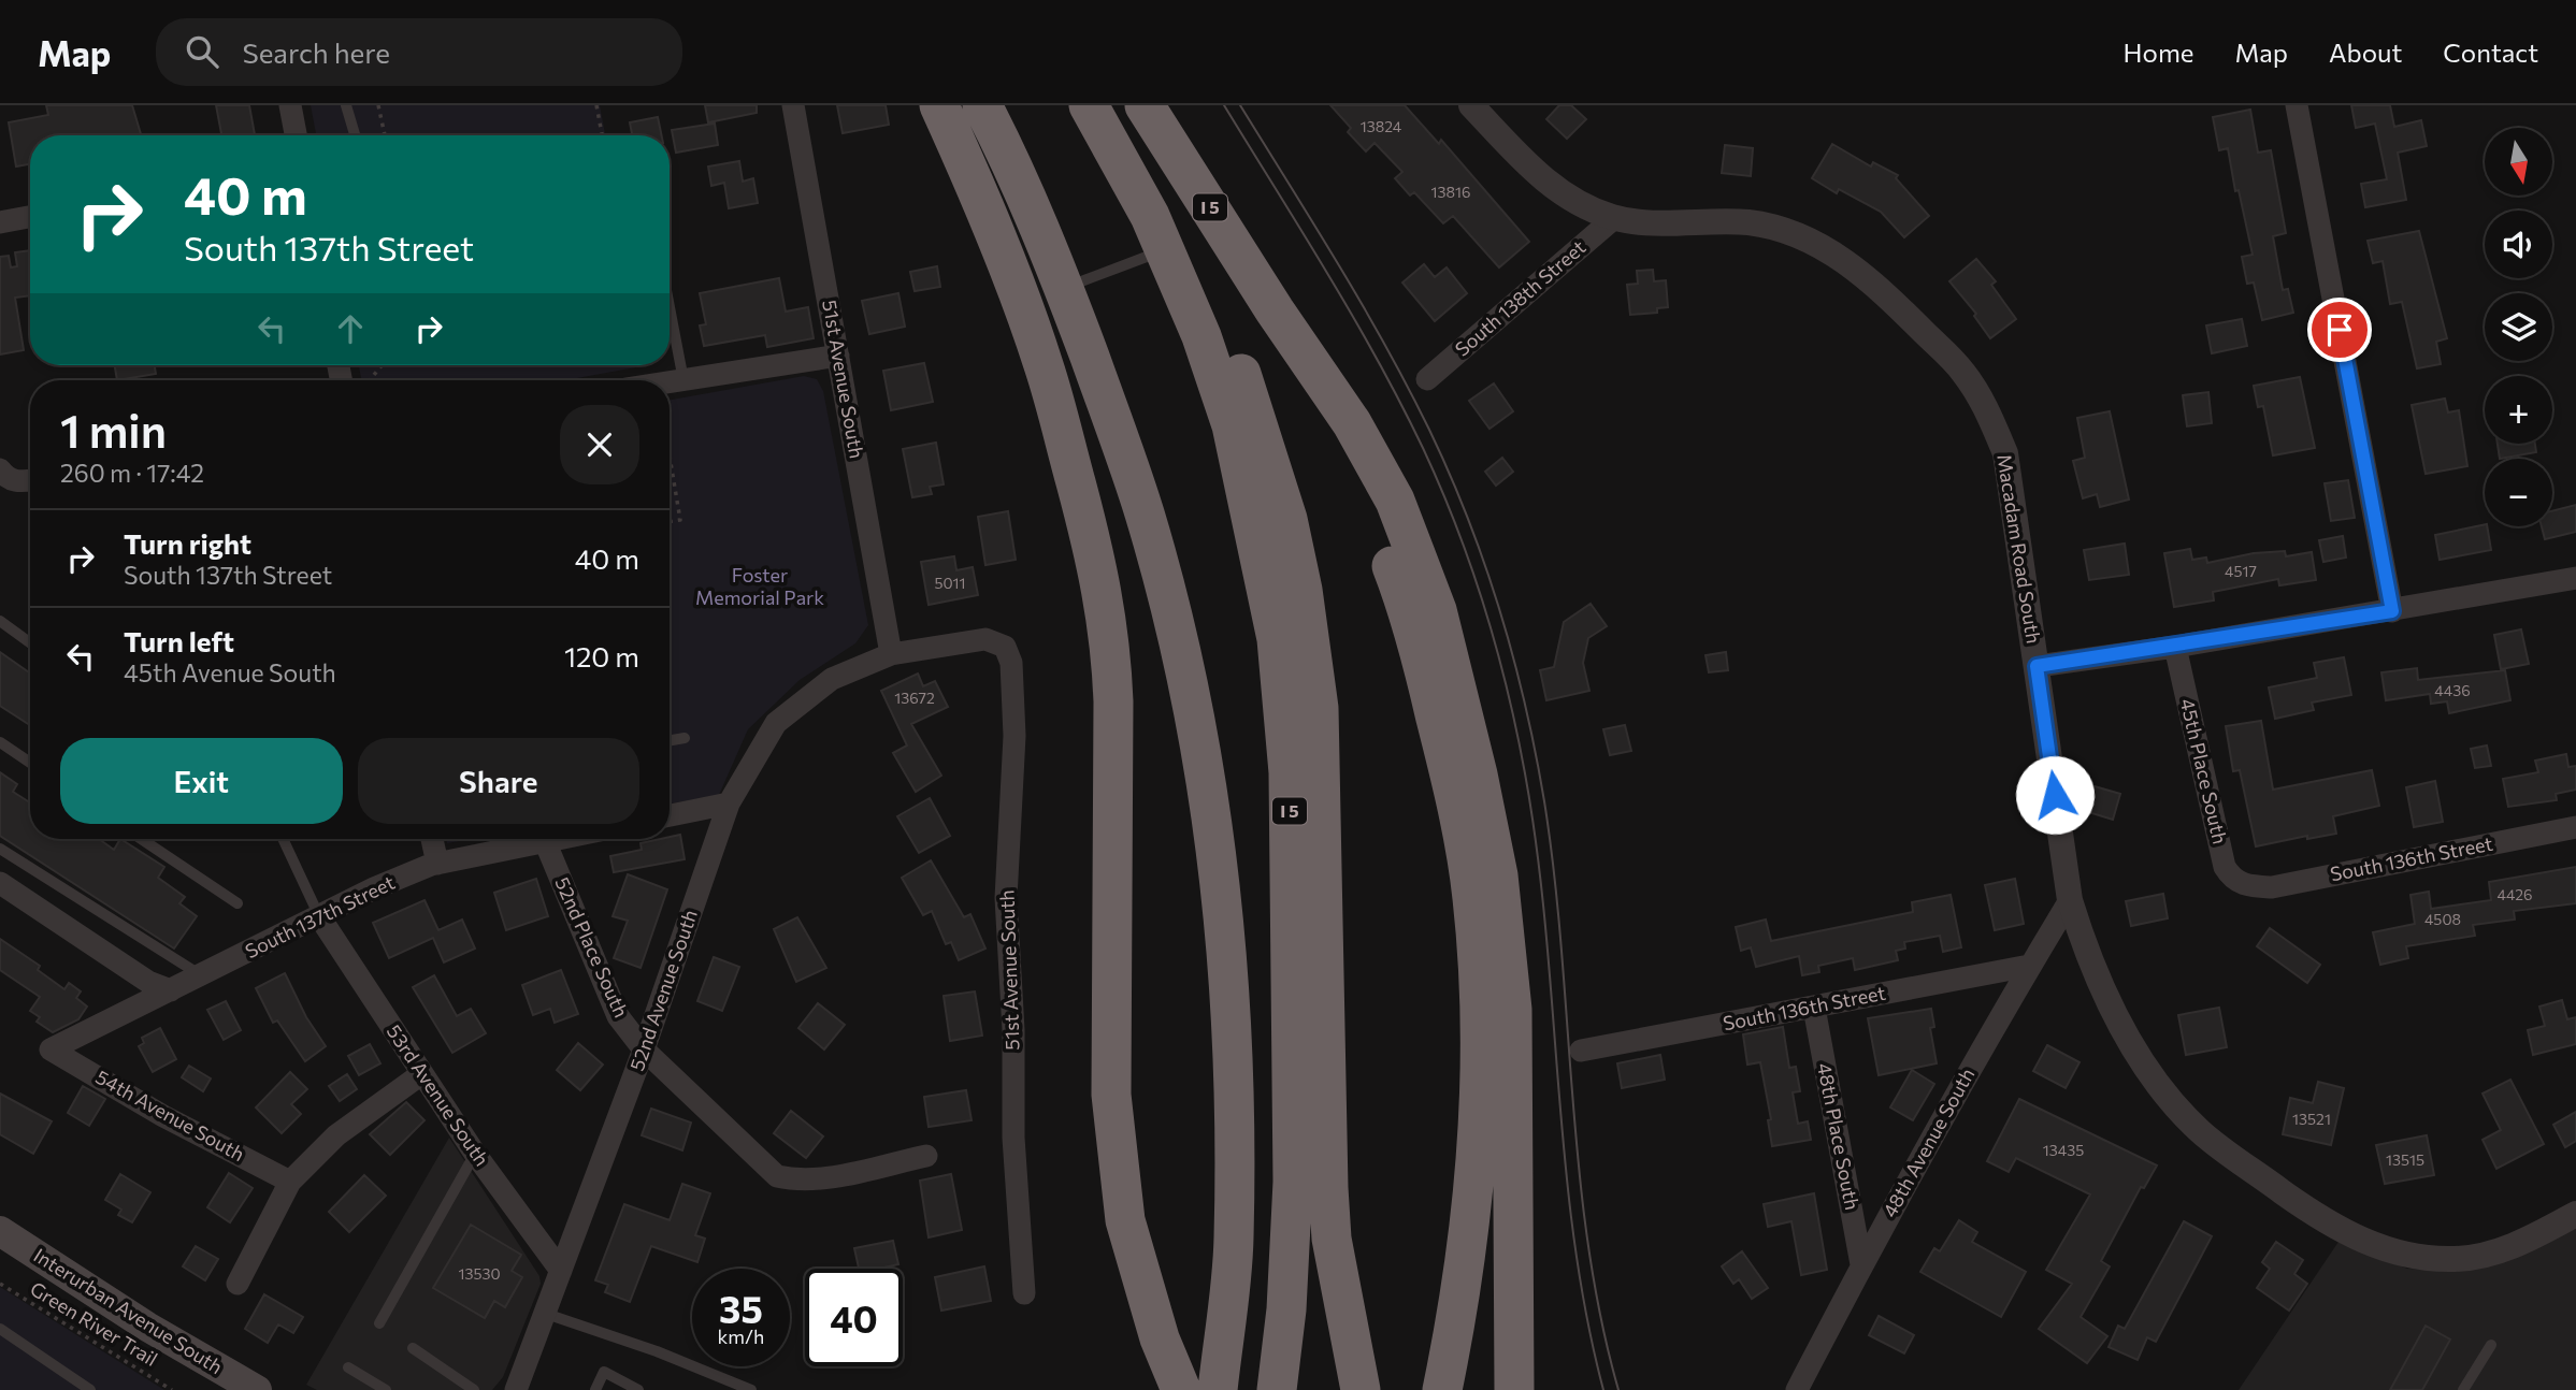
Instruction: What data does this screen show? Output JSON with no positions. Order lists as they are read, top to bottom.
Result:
{
  "streets": {
    "highway": ["I 5"],
    "main road": ["Interurban Avenue South"],
    "street": [
      "South 138th Street",
      "51st Avenue South",
      "Macadam Road South",
      "45th Place South",
      "South 136th Street",
      "South 137th Street",
      "52nd Place South",
      "52nd Avenue South",
      "53rd Avenue South",
      "54th Avenue South",
      "48th Place South",
      "48th Avenue South"
    ],
    "path": ["Green River Trail"]
  },
  "crossings": [
    ["South 138th Street", "Macadam Road South"],
    ["51st Avenue South", "52nd Avenue South"],
    ["Macadam Road South", "48th Avenue South"],
    ["45th Place South", "South 136th Street"],
    ["South 136th Street", "48th Place South"],
    ["South 136th Street", "48th Avenue South"],
    ["South 137th Street", "52nd Place South"],
    ["South 137th Street", "53rd Avenue South"],
    ["South 137th Street", "54th Avenue South"],
    ["52nd Place South", "52nd Avenue South"],
    ["52nd Avenue South", "53rd Avenue South"],
    ["48th Place South", "48th Avenue South"]
  ],
  "parks": ["Foster Memorial Park"],
  "house_numbers": [
    "13824",
    "13816",
    "4517",
    "5011",
    "4436",
    "13672",
    "4426",
    "4508",
    "13521",
    "13435",
    "13515",
    "13530"
  ],
  "north": "bottom",
  "page": {
    "header": "Map",
    "search": "Search here",
    "nav": [
      "Home",
      "Map",
      "About",
      "Contact"
    ],
    "map_buttons": ["+", "−"],
    "turn": ["40 m", "South 137th Street"],
    "heading": ["1 min", "260 m · 17:42"],
    "list": [
      {
        "name": "Turn right",
        "note": "South 137th Street",
        "value": "40 m"
      },
      {
        "name": "Turn left",
        "note": "45th Avenue South",
        "value": "120 m"
      }
    ],
    "buttons": ["Exit", "Share"],
    "speed": "35 km/h",
    "limit": "40"
  }
}
